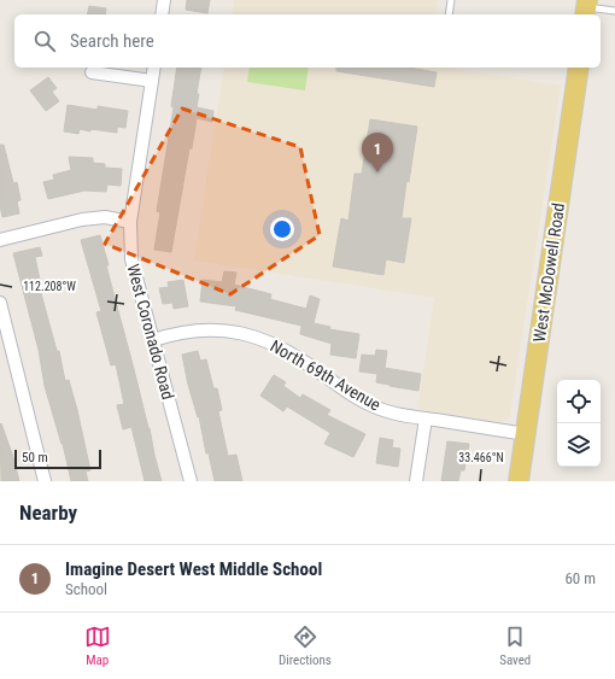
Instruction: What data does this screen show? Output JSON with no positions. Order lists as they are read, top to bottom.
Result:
{
  "streets": {
    "main road": ["West McDowell Road"],
    "street": ["West Coronado Road", "North 69th Avenue"]
  },
  "crossings": [
    ["West McDowell Road", "North 69th Avenue"],
    ["West Coronado Road", "North 69th Avenue"]
  ],
  "scale_bar": "50 m",
  "page": {
    "search": "Search here",
    "pins": "1",
    "scale": "50 m",
    "heading": "Nearby",
    "list": [
      {
        "mark": "1",
        "name": "Imagine Desert West Middle School",
        "note": "School",
        "value": "60 m"
      }
    ],
    "nav": ["Map", "Directions", "Saved"]
  },
  "coordinates": ["112.208°W", "33.466°N"]
}
